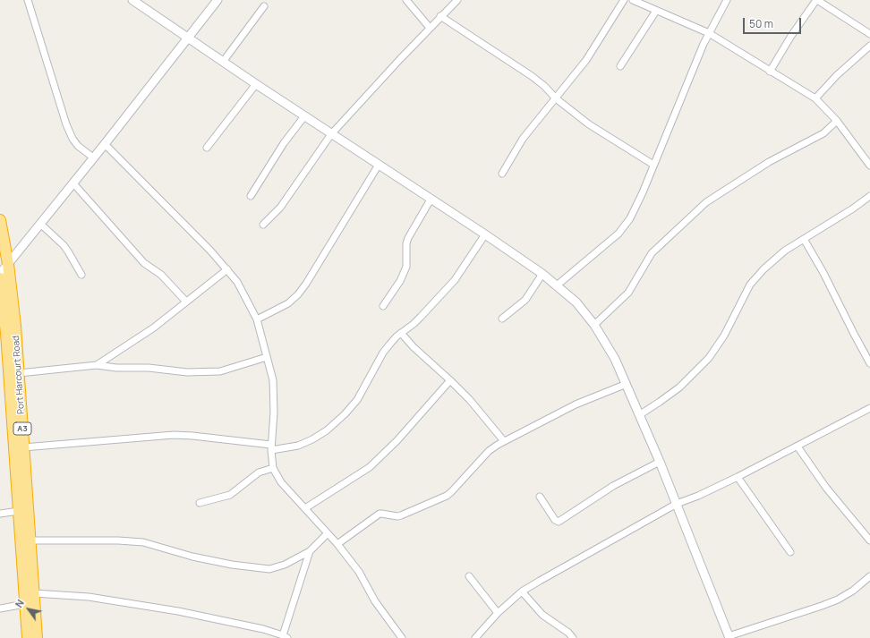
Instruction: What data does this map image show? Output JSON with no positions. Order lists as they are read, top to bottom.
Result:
{
  "streets": {
    "highway": ["Port Harcourt Road", "A3"]
  },
  "scale_bar": "50 m",
  "north": "top left"
}
